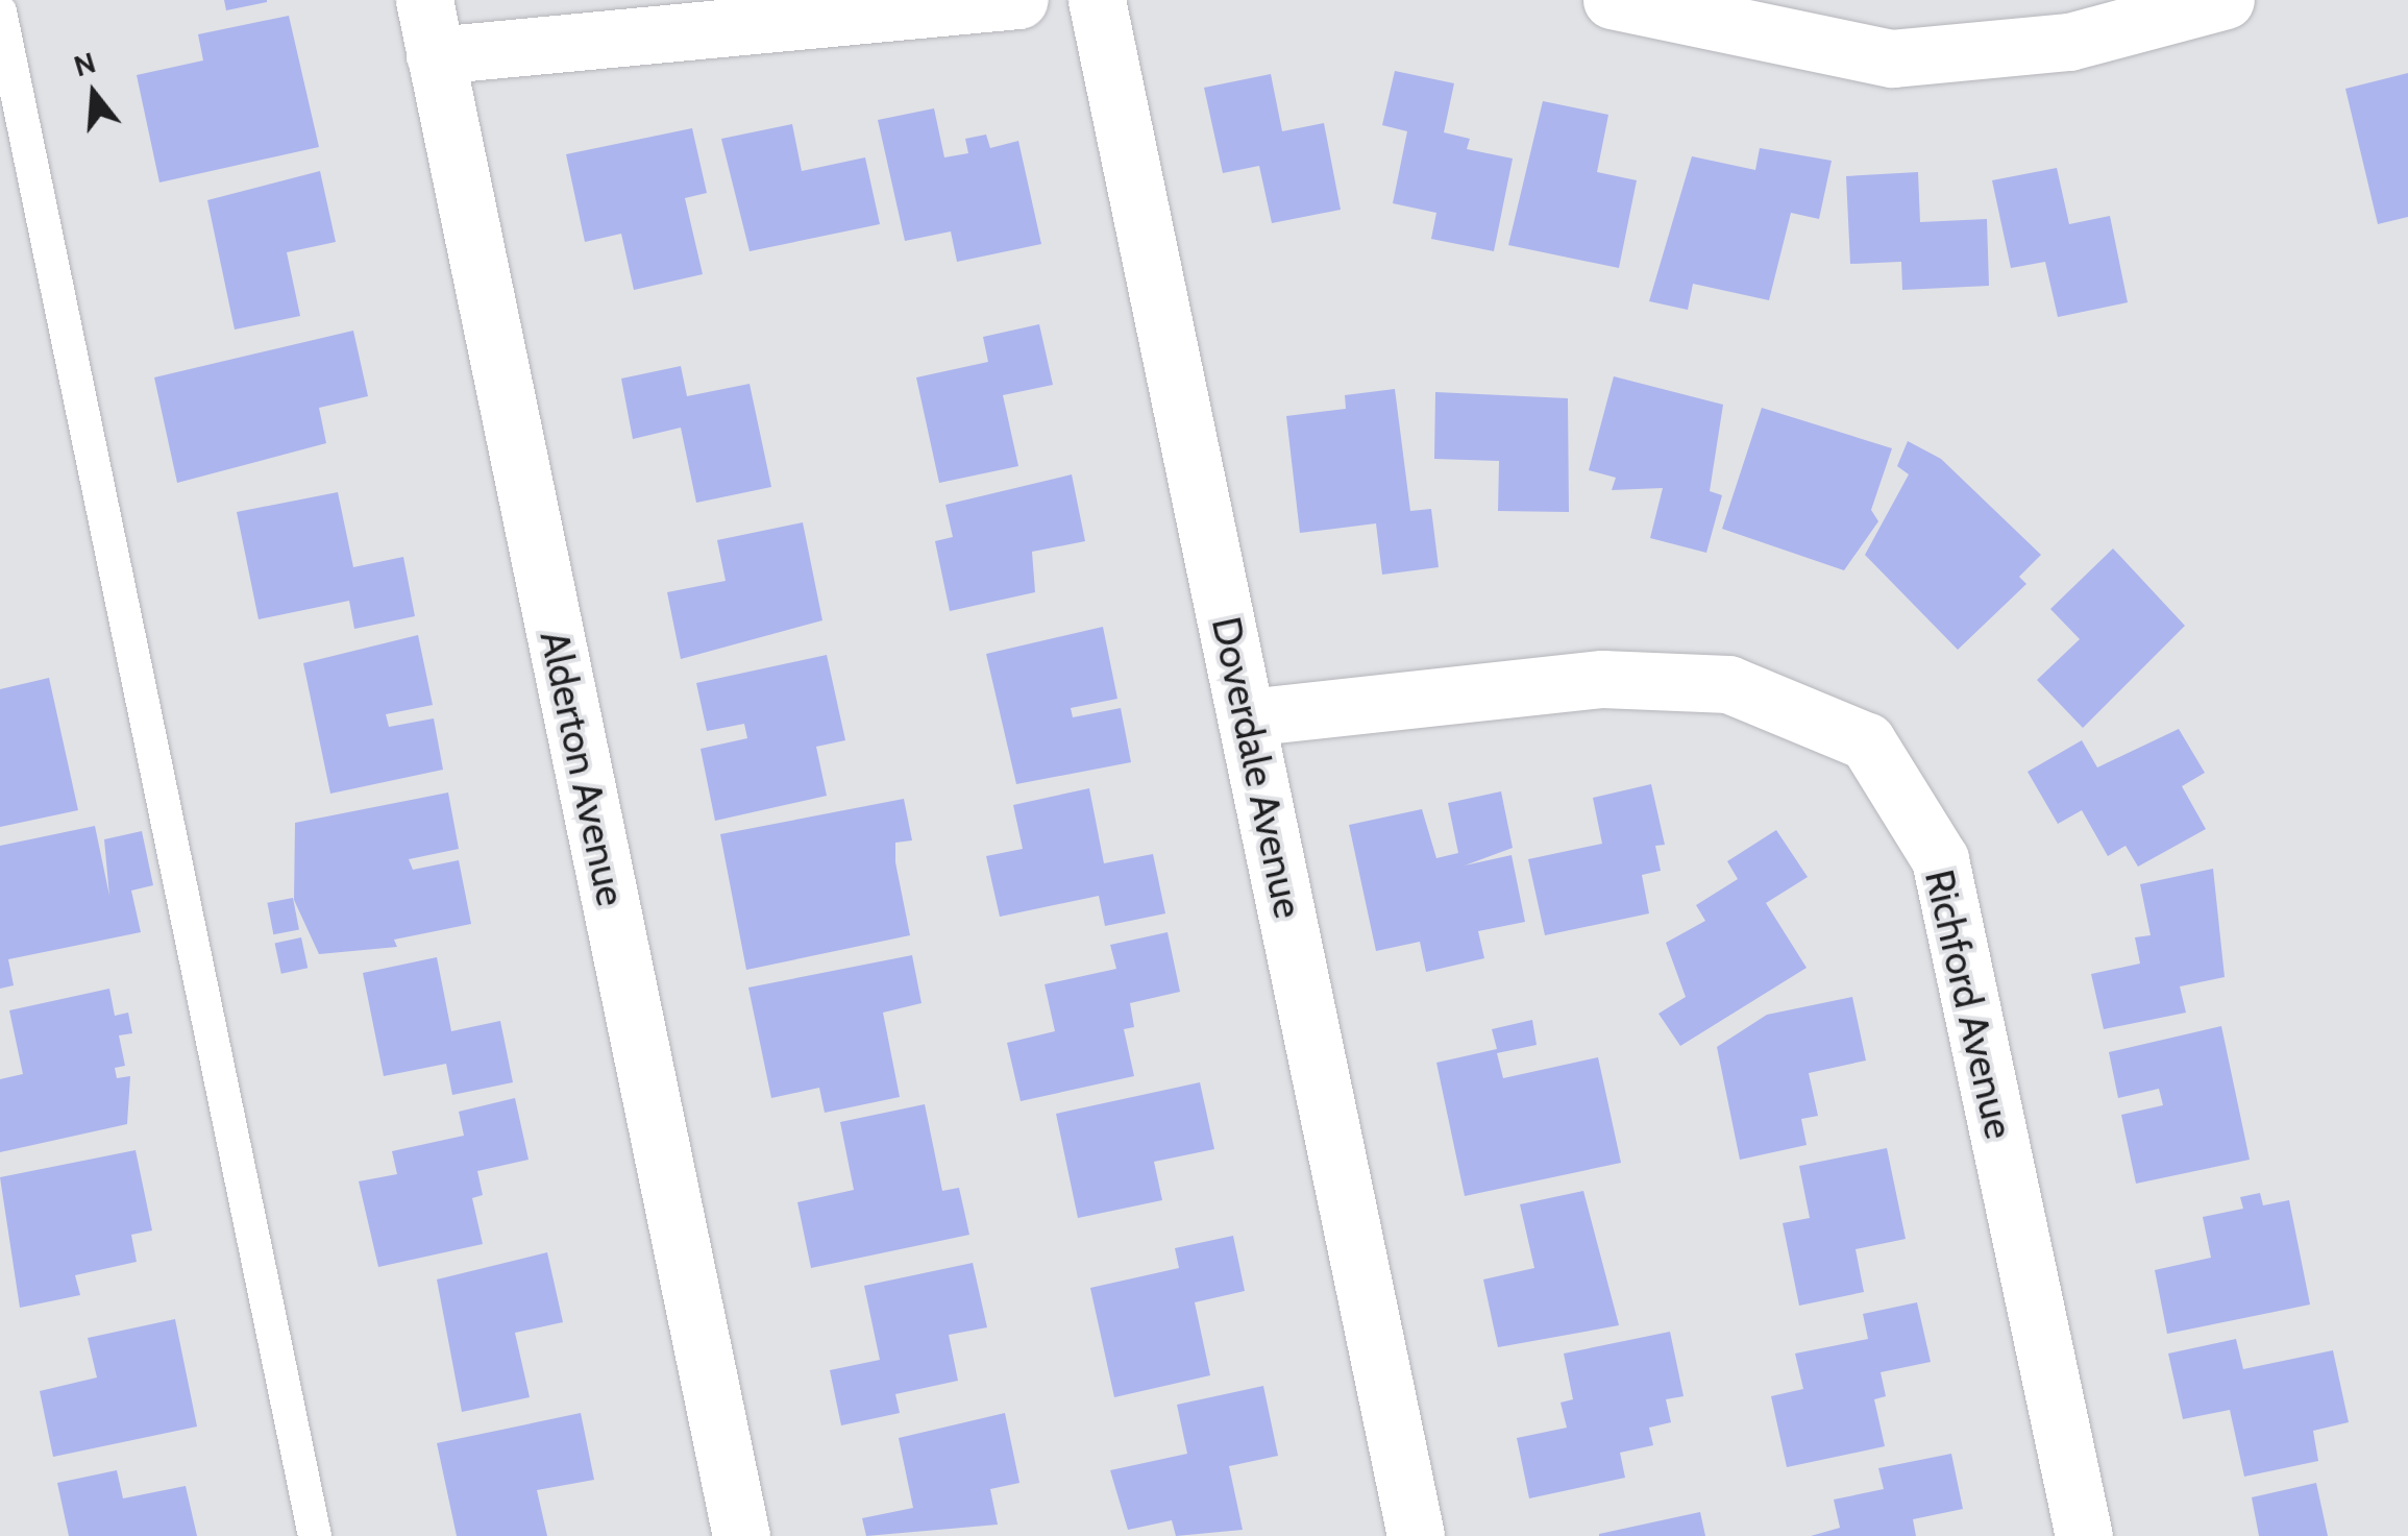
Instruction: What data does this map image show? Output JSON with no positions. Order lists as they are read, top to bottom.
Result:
{
  "streets": {
    "street": ["Doverdale Avenue", "Alderton Avenue", "Richford Avenue"]
  },
  "crossings": [
    ["Doverdale Avenue", "Richford Avenue"]
  ],
  "north": "top"
}
